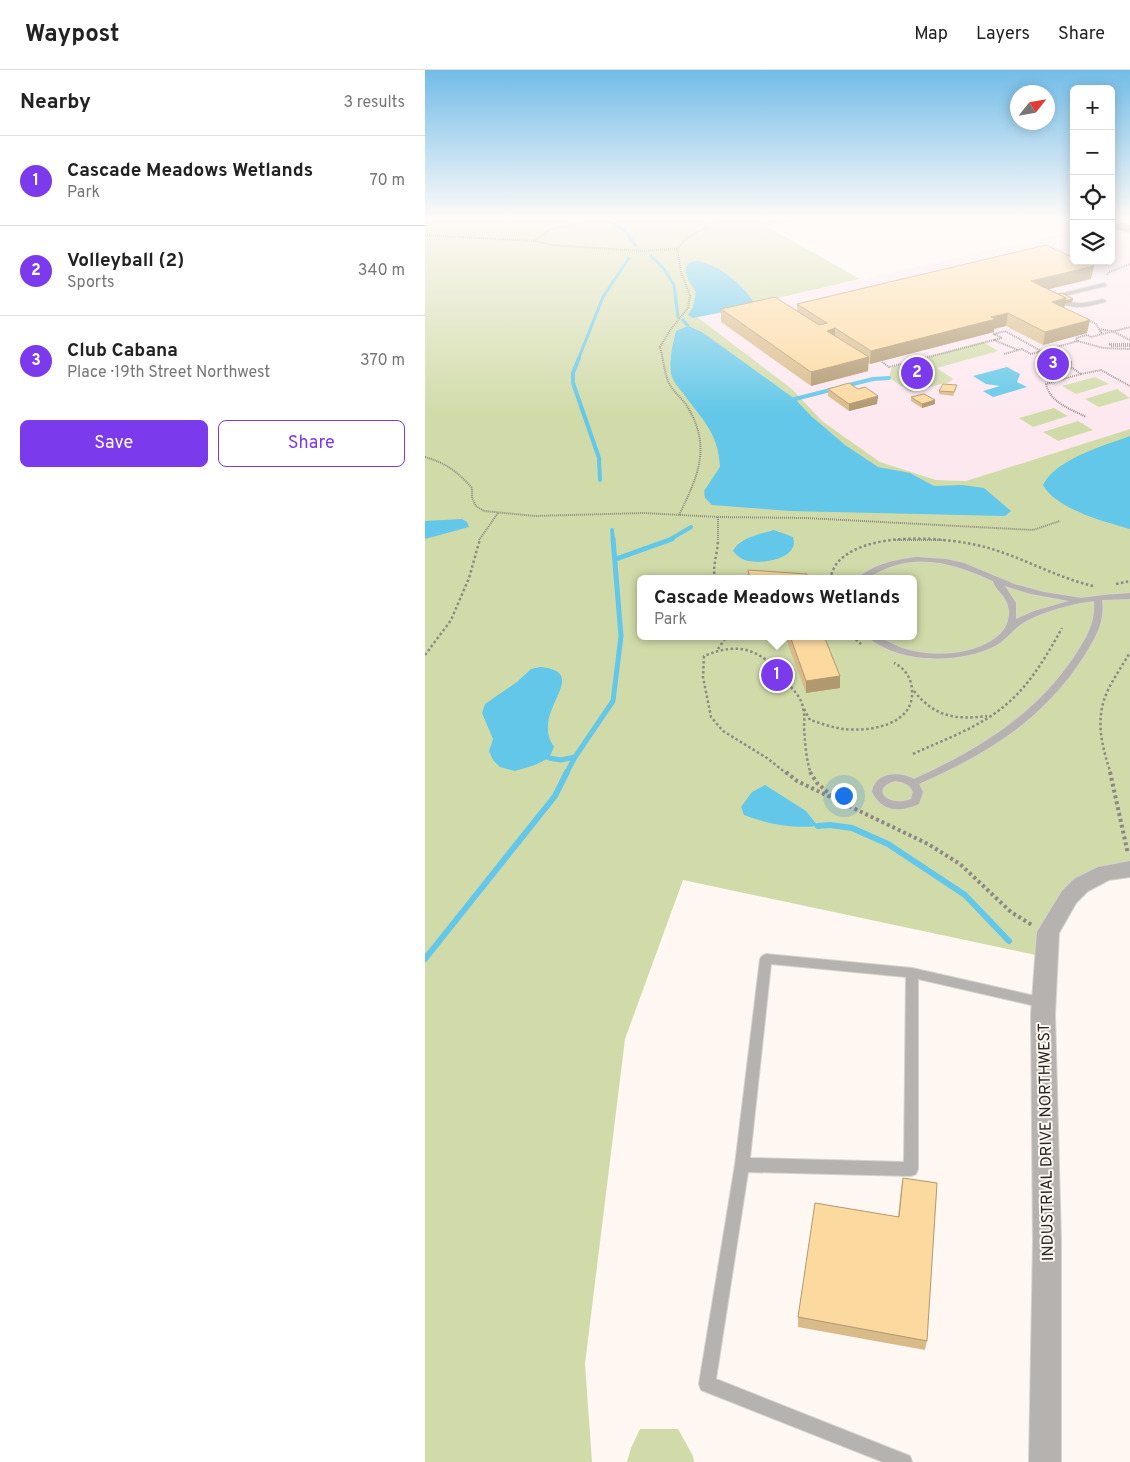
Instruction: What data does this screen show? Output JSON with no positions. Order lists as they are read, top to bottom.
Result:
{
  "streets": {
    "street": ["INDUSTRIAL DRIVE NORTHWEST"]
  },
  "north": "top right",
  "page": {
    "header": "Waypost",
    "nav": ["Map", "Layers", "Share"],
    "heading": ["Nearby", "3 results"],
    "map_buttons": ["+", "−"],
    "list": [
      {
        "mark": "1",
        "name": "Cascade Meadows Wetlands",
        "note": "Park",
        "value": "70 m"
      },
      {
        "mark": "2",
        "name": "Volleyball (2)",
        "note": "Sports",
        "value": "340 m"
      },
      {
        "mark": "3",
        "name": "Club Cabana",
        "note": "Place · 19th Street Northwest",
        "value": "370 m"
      }
    ],
    "pins": ["3", "2", "1"],
    "buttons": ["Save", "Share"],
    "popup": ["Cascade Meadows Wetlands", "Park"]
  }
}
